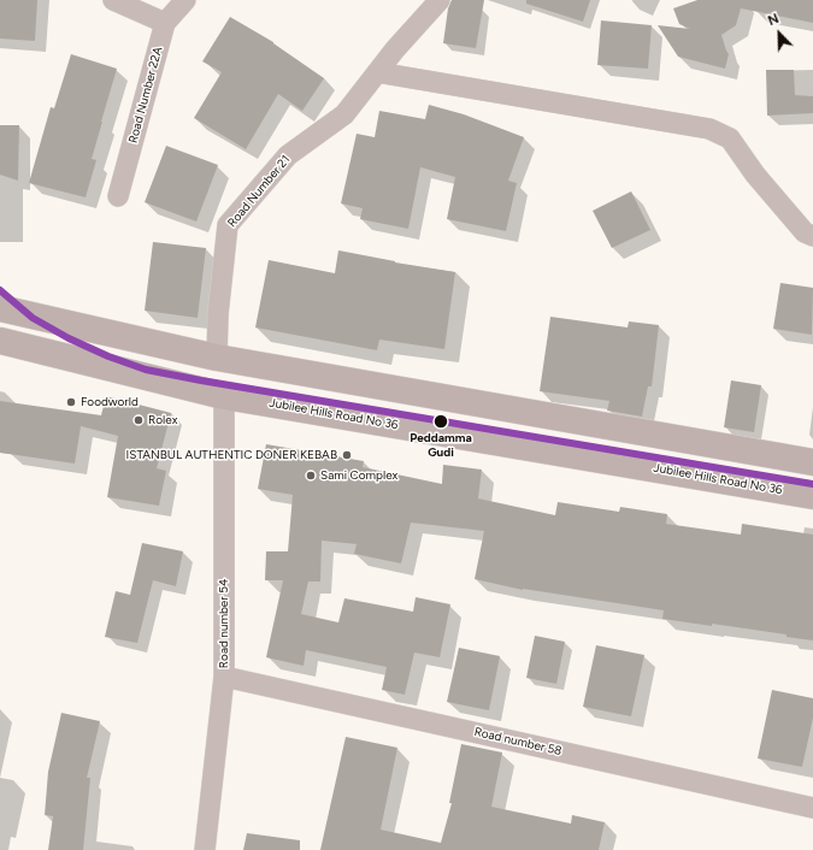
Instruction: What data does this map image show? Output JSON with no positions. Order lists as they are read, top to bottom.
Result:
{
  "streets": {
    "main road": ["Jubilee Hills Road No 36"],
    "street": [
      "Road Number 22A",
      "Road Number 21",
      "Road number 54",
      "Road number 58"
    ]
  },
  "crossings": [
    ["Jubilee Hills Road No 36", "Road number 54"],
    ["Road number 54", "Road number 58"]
  ],
  "places": [
    "Foodworld",
    "Rolex",
    "Peddamma Gudi",
    "ISTANBUL AUTHENTIC DONER KEBAB",
    "Sami Complex"
  ],
  "north": "top left"
}
